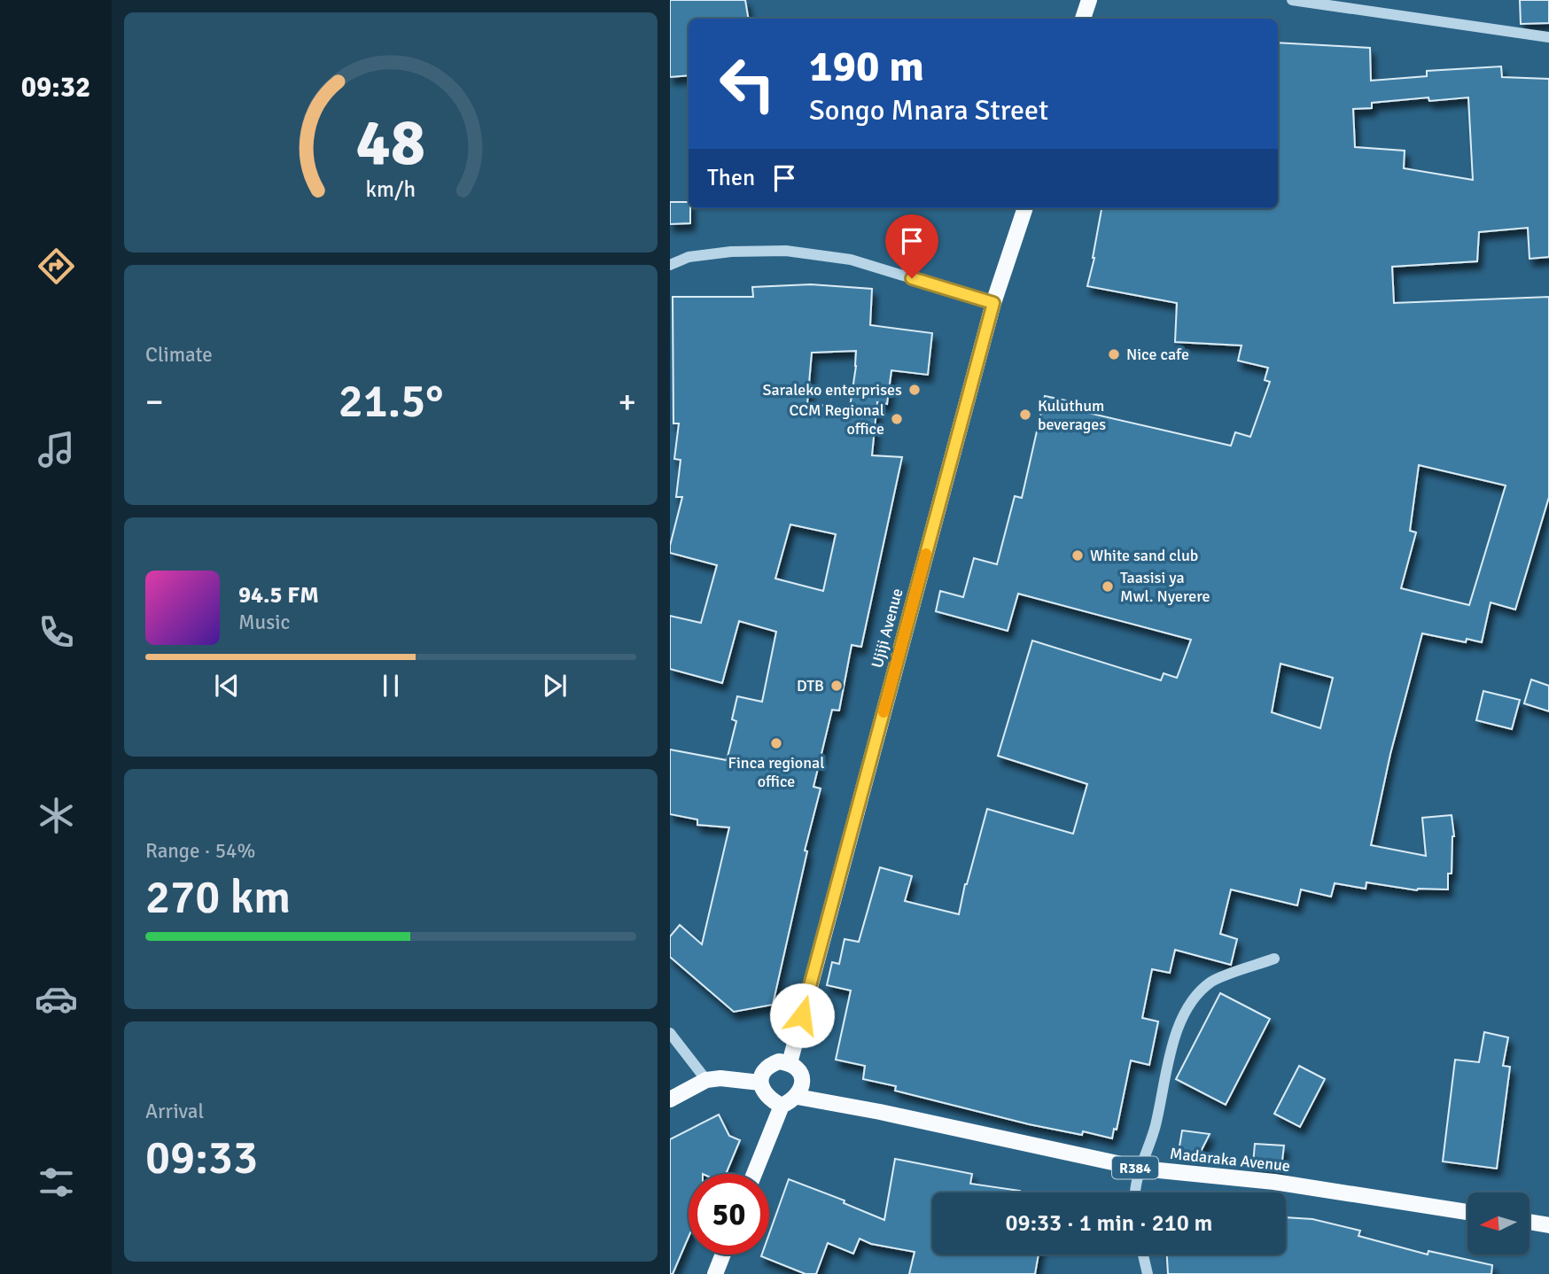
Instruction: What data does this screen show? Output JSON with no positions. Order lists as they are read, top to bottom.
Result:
{
  "streets": {
    "main road": ["Ujiji Avenue", "Madaraka Avenue", "R384"]
  },
  "crossings": [
    ["Ujiji Avenue", "Madaraka Avenue"]
  ],
  "places": [
    "Nice cafe",
    "Saraleko enterprises",
    "Kuluthum beverages",
    "CCM Regional office",
    "White sand club",
    "Taasisi ya Mwl. Nyerere",
    "DTB",
    "Finca regional office"
  ],
  "north": "left",
  "page": {
    "tabs": "09:32",
    "turn": ["190 m", "Songo Mnara Street"],
    "then": "Then",
    "tile": [
      "Climate",
      ["Range · 54%", "270 km"],
      ["Arrival", "09:33"]
    ],
    "heat": ["−", "21.5°", "+"],
    "song": ["94.5 FM", "Music"],
    "limit": "50",
    "trip": "09:33 · 1 min · 210 m",
    "gauge": ["48", "km/h"]
  }
}
